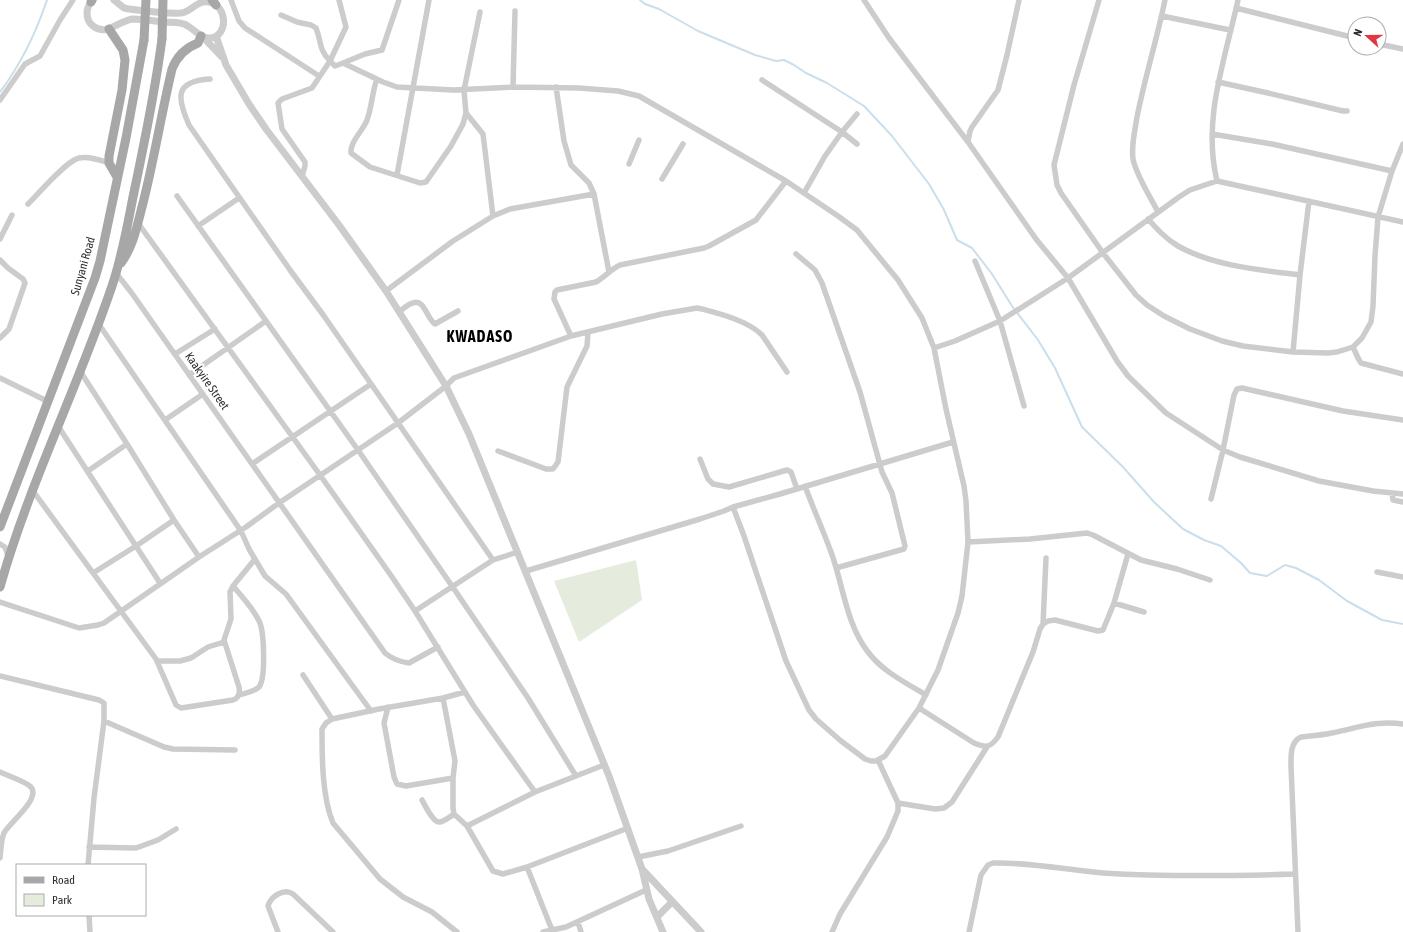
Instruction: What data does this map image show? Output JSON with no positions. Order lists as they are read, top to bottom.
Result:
{
  "streets": {
    "main road": ["Sunyani Road"],
    "street": ["Kaakyire Street"]
  },
  "districts": ["KWADASO"],
  "legend": ["Road", "Park"],
  "north": "left"
}
